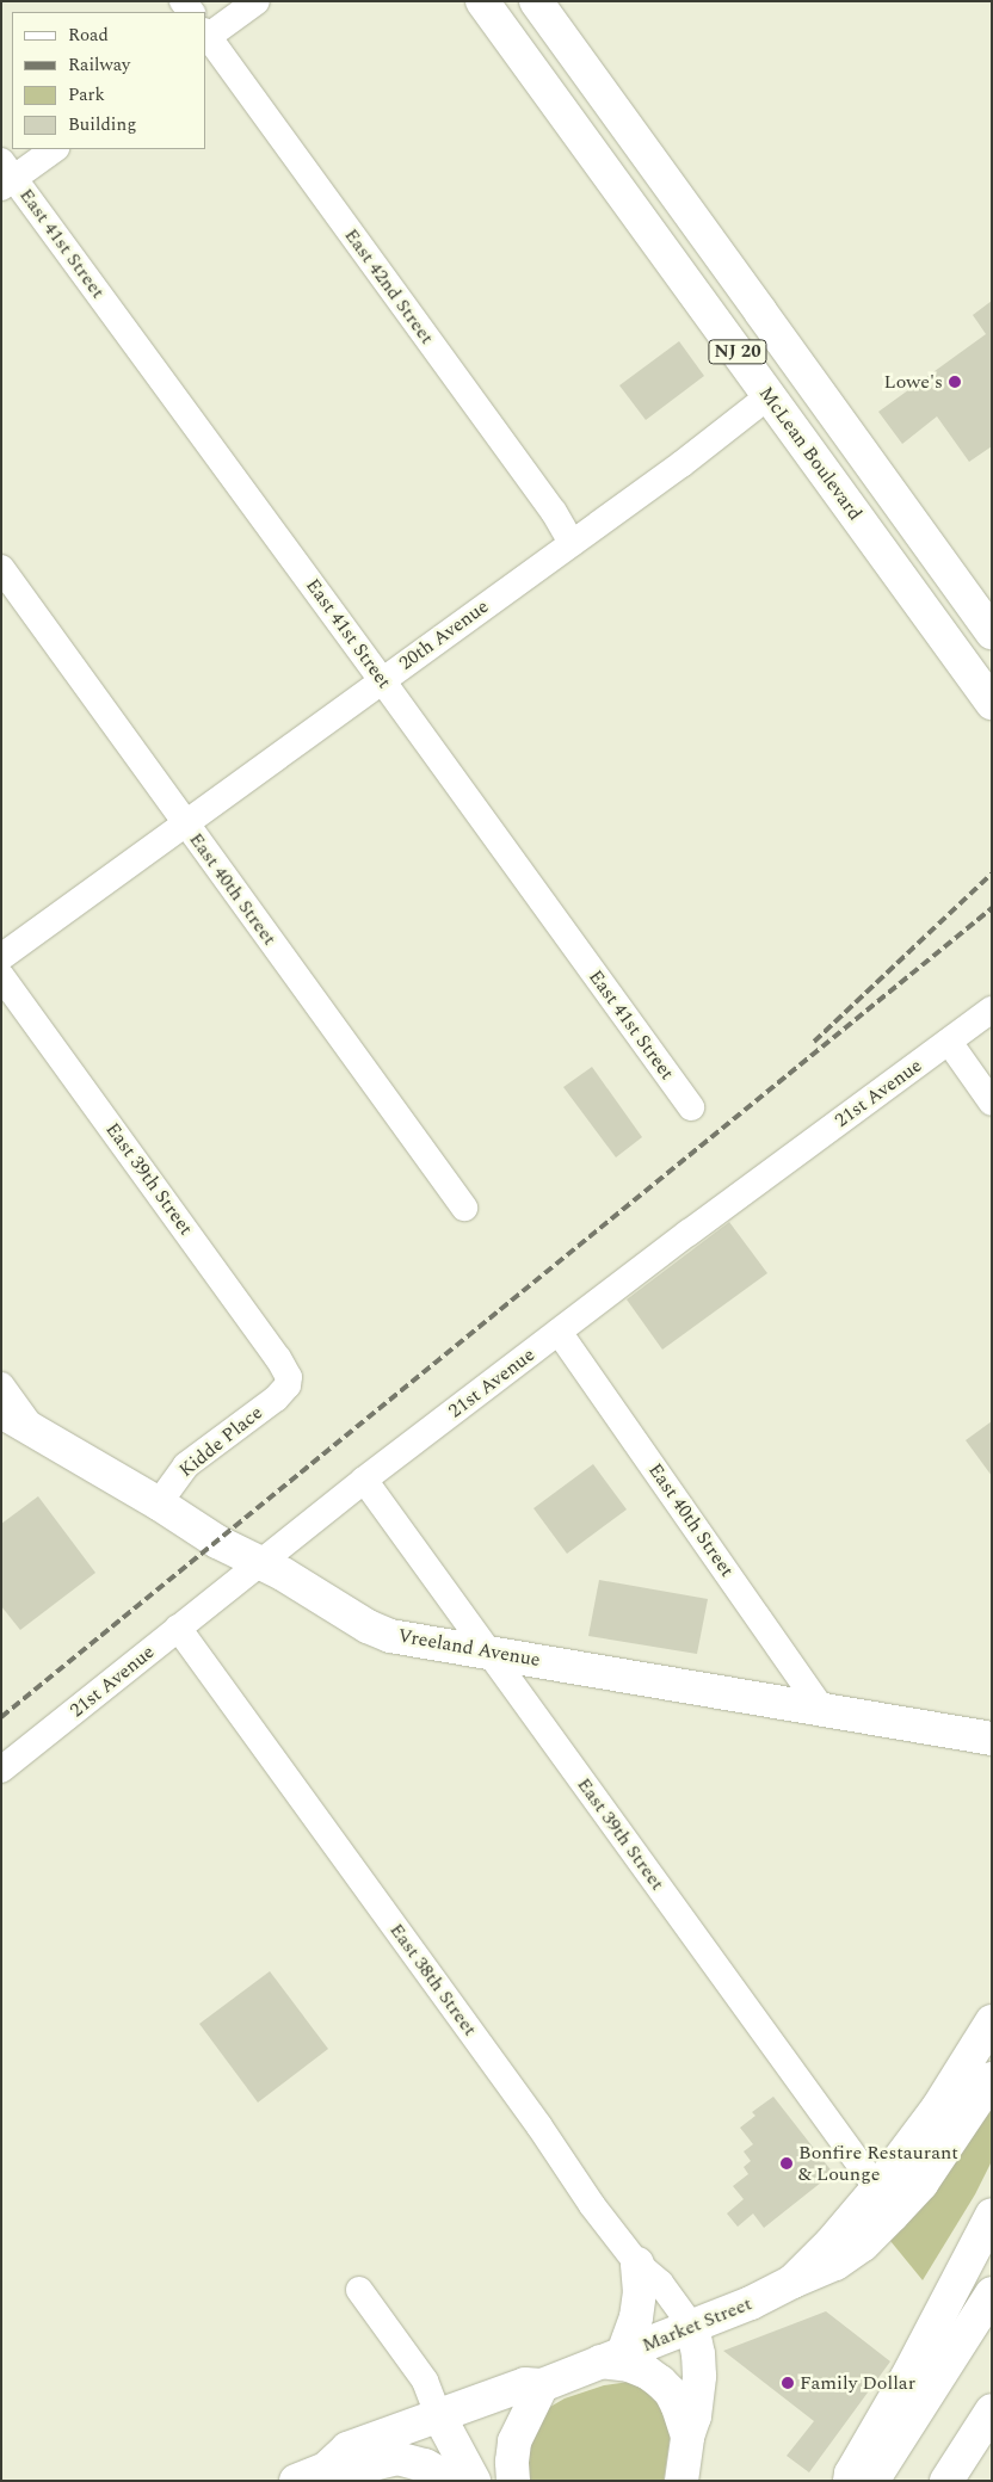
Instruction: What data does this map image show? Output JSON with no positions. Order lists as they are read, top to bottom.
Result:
{
  "streets": {
    "main road": [
      "NJ 20",
      "McLean Boulevard",
      "Vreeland Avenue",
      "Market Street"
    ],
    "street": [
      "East 41st Street",
      "East 42nd Street",
      "20th Avenue",
      "East 40th Street",
      "21st Avenue",
      "East 39th Street",
      "Kidde Place",
      "East 38th Street"
    ]
  },
  "crossings": [
    ["East 41st Street", "20th Avenue"],
    ["East 42nd Street", "20th Avenue"],
    ["McLean Boulevard", "20th Avenue"],
    ["20th Avenue", "East 40th Street"],
    ["East 40th Street", "21st Avenue"],
    ["East 40th Street", "Vreeland Avenue"],
    ["21st Avenue", "East 39th Street"],
    ["21st Avenue", "Vreeland Avenue"],
    ["21st Avenue", "East 38th Street"],
    ["East 39th Street", "Kidde Place"],
    ["East 39th Street", "Vreeland Avenue"],
    ["East 39th Street", "Market Street"],
    ["Kidde Place", "Vreeland Avenue"],
    ["East 38th Street", "Market Street"]
  ],
  "places": ["Lowe's", "Bonfire Restaurant & Lounge", "Family Dollar"],
  "legend": [
    "Road",
    "Railway",
    "Park",
    "Building"
  ]
}
